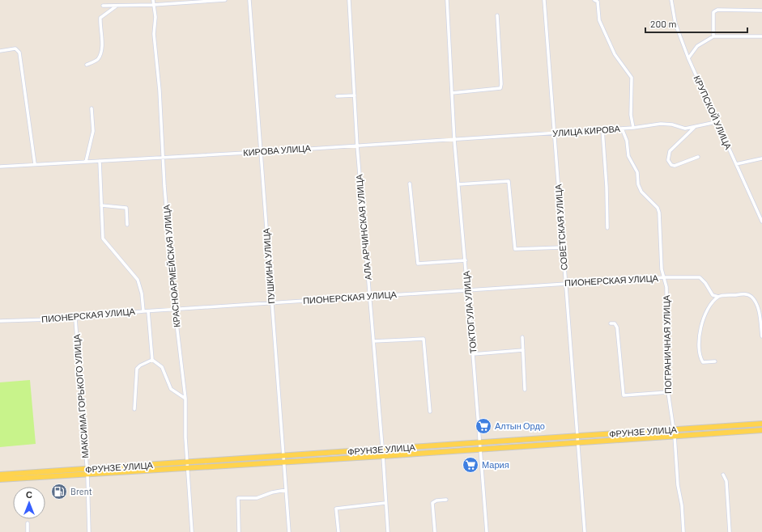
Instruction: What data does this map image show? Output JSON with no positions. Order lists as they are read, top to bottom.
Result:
{
  "streets": {
    "main road": ["ФРУНЗЕ УЛИЦА"],
    "street": [
      "КРУПСКОЙ УЛИЦА",
      "УЛИЦА КИРОВА",
      "КИРОВА УЛИЦА",
      "АЛА АРЧИНСКАЯ УЛИЦА",
      "СОВЕТСКАЯ УЛИЦА",
      "КРАСНОАРМЕЙСКАЯ УЛИЦА",
      "ПУШКИНА УЛИЦА",
      "ПИОНЕРСКАЯ УЛИЦА",
      "ТОКТОГУЛА УЛИЦА",
      "ПОГРАНИЧНАЯ УЛИЦА",
      "МАКСИМА ГОРЬКОГО УЛИЦА"
    ]
  },
  "crossings": [
    ["КРУПСКОЙ УЛИЦА", "УЛИЦА КИРОВА"],
    ["УЛИЦА КИРОВА", "КИРОВА УЛИЦА"],
    ["УЛИЦА КИРОВА", "СОВЕТСКАЯ УЛИЦА"],
    ["УЛИЦА КИРОВА", "ТОКТОГУЛА УЛИЦА"],
    ["УЛИЦА КИРОВА", "ПОГРАНИЧНАЯ УЛИЦА"],
    ["КИРОВА УЛИЦА", "АЛА АРЧИНСКАЯ УЛИЦА"],
    ["КИРОВА УЛИЦА", "КРАСНОАРМЕЙСКАЯ УЛИЦА"],
    ["КИРОВА УЛИЦА", "ПУШКИНА УЛИЦА"],
    ["КИРОВА УЛИЦА", "ТОКТОГУЛА УЛИЦА"],
    ["АЛА АРЧИНСКАЯ УЛИЦА", "ПИОНЕРСКАЯ УЛИЦА"],
    ["АЛА АРЧИНСКАЯ УЛИЦА", "ФРУНЗЕ УЛИЦА"],
    ["СОВЕТСКАЯ УЛИЦА", "ПИОНЕРСКАЯ УЛИЦА"],
    ["СОВЕТСКАЯ УЛИЦА", "ФРУНЗЕ УЛИЦА"],
    ["КРАСНОАРМЕЙСКАЯ УЛИЦА", "ПИОНЕРСКАЯ УЛИЦА"],
    ["КРАСНОАРМЕЙСКАЯ УЛИЦА", "ФРУНЗЕ УЛИЦА"],
    ["ПУШКИНА УЛИЦА", "ПИОНЕРСКАЯ УЛИЦА"],
    ["ПУШКИНА УЛИЦА", "ФРУНЗЕ УЛИЦА"],
    ["ПИОНЕРСКАЯ УЛИЦА", "ТОКТОГУЛА УЛИЦА"],
    ["ПИОНЕРСКАЯ УЛИЦА", "ПОГРАНИЧНАЯ УЛИЦА"],
    ["ПИОНЕРСКАЯ УЛИЦА", "МАКСИМА ГОРЬКОГО УЛИЦА"],
    ["ТОКТОГУЛА УЛИЦА", "ФРУНЗЕ УЛИЦА"],
    ["ПОГРАНИЧНАЯ УЛИЦА", "ФРУНЗЕ УЛИЦА"],
    ["МАКСИМА ГОРЬКОГО УЛИЦА", "ФРУНЗЕ УЛИЦА"]
  ],
  "places": {
    "supermarket": ["Алтын Ордо", "Мария"],
    "fuel station": ["Brent"]
  },
  "scale_bar": "200 m",
  "north": "top"
}
